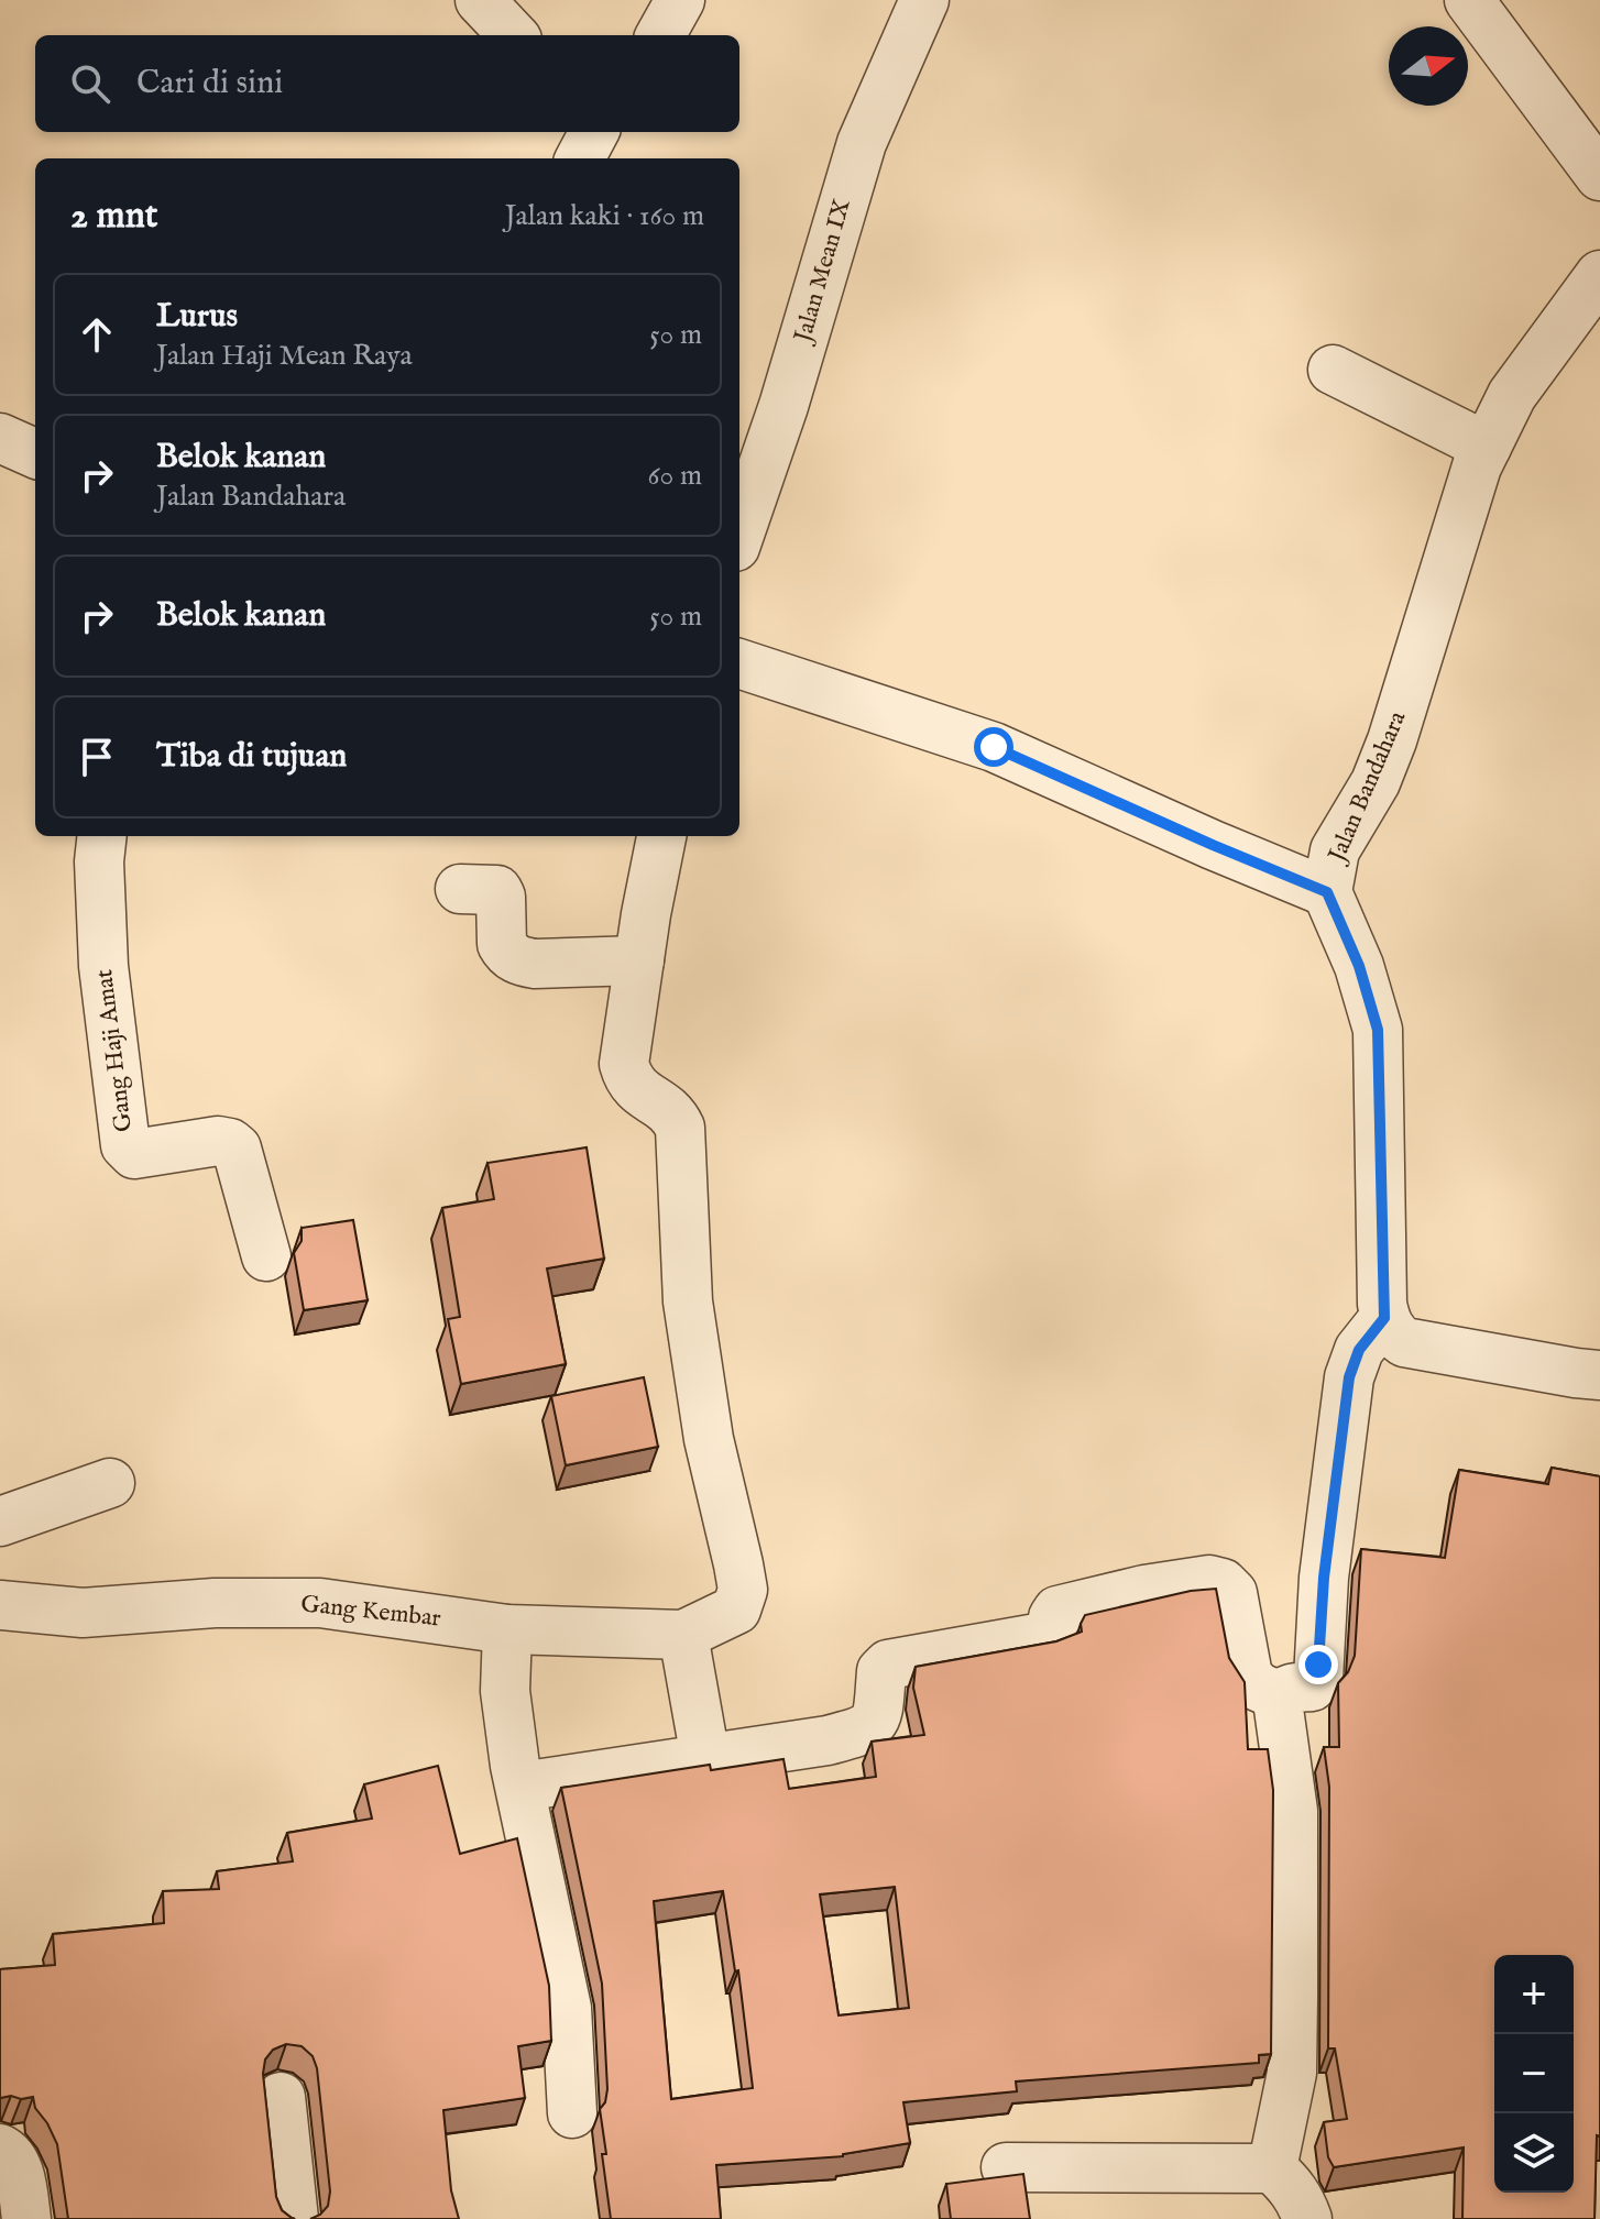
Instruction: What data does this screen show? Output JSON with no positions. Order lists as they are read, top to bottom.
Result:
{
  "streets": {
    "street": [
      "Jalan Mean IX",
      "Jalan Bandahara",
      "Gang Haji Amat",
      "Gang Kembar"
    ]
  },
  "north": "right",
  "page": {
    "search": "Cari di sini",
    "heading": ["2 mnt", "Jalan kaki · 160 m"],
    "list": [
      ["Lurus", "Jalan Haji Mean Raya", "50 m"],
      ["Belok kanan", "Jalan Bandahara", "60 m"],
      ["Belok kanan", "50 m"],
      "Tiba di tujuan"
    ],
    "map_buttons": ["+", "−"]
  }
}
